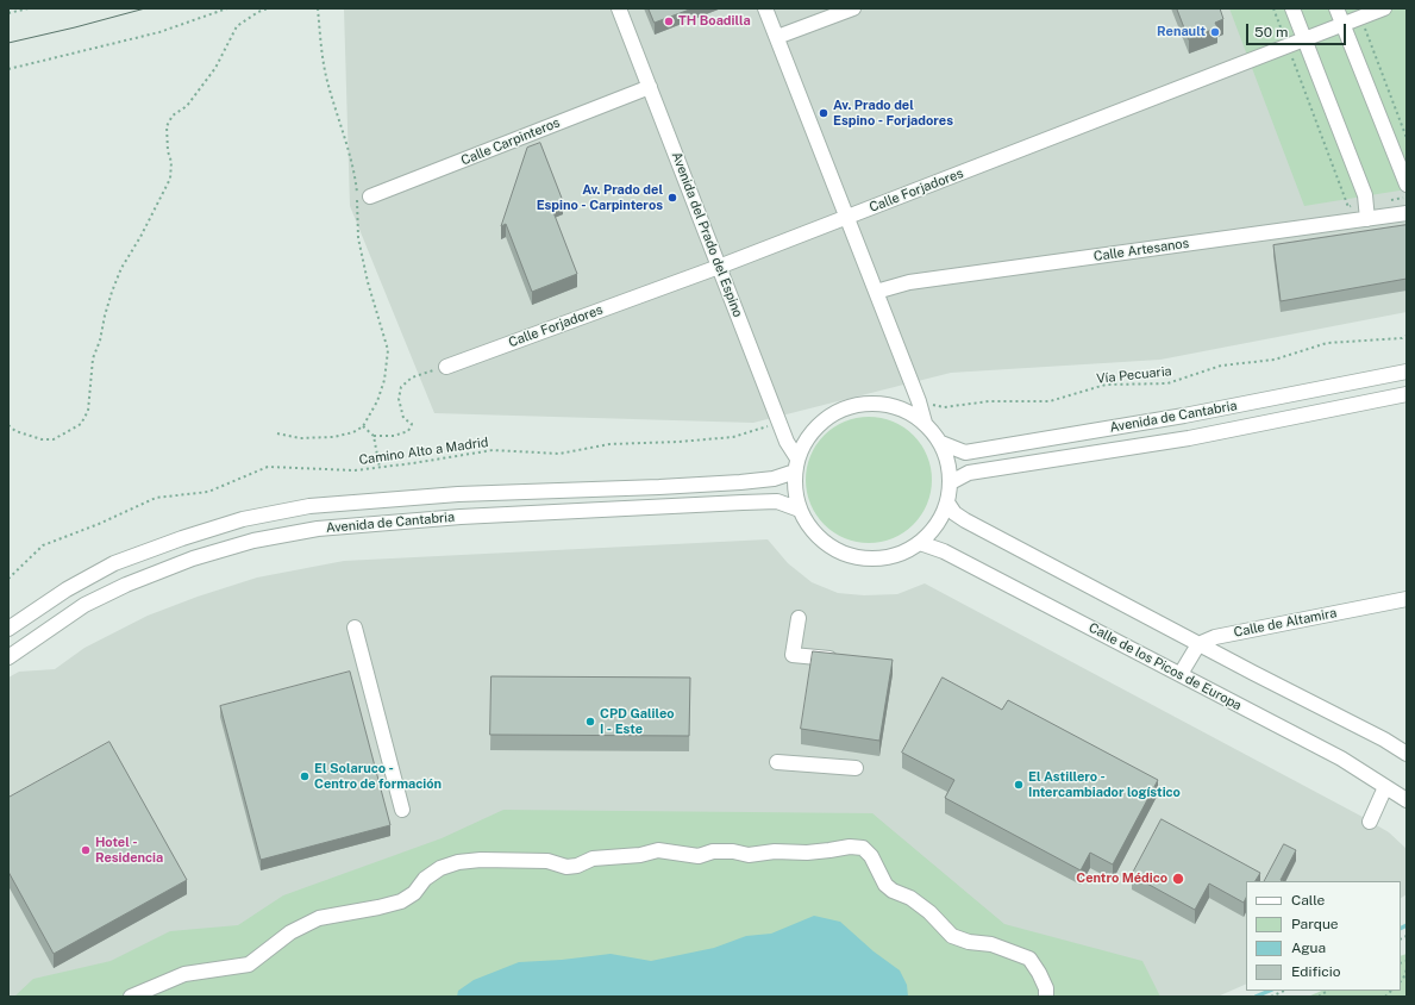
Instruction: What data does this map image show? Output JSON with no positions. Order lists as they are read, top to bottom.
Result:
{
  "streets": {
    "street": [
      "Calle Carpinteros",
      "Calle Forjadores",
      "Avenida del Prado del Espino",
      "Calle Artesanos",
      "Avenida de Cantabria",
      "Calle de Altamira",
      "Calle de los Picos de Europa"
    ],
    "path": ["Vía Pecuaria", "Camino Alto a Madrid"]
  },
  "crossings": [
    ["Calle Carpinteros", "Avenida del Prado del Espino"],
    ["Calle Forjadores", "Avenida del Prado del Espino"],
    ["Avenida del Prado del Espino", "Avenida de Cantabria"],
    ["Avenida del Prado del Espino", "Camino Alto a Madrid"],
    ["Avenida del Prado del Espino", "Calle de los Picos de Europa"],
    ["Avenida de Cantabria", "Calle de los Picos de Europa"]
  ],
  "places": [
    "TH Boadilla",
    "Renault",
    "Av. Prado del Espino - Forjadores",
    "Av. Prado del Espino - Carpinteros",
    "CPD Galileo I - Este",
    "El Solaruco - Centro de formación",
    "El Astillero - Intercambiador logístico",
    "Hotel - Residencia",
    "Centro Médico"
  ],
  "legend": [
    "Calle",
    "Parque",
    "Agua",
    "Edificio"
  ],
  "scale_bar": "50 m"
}
